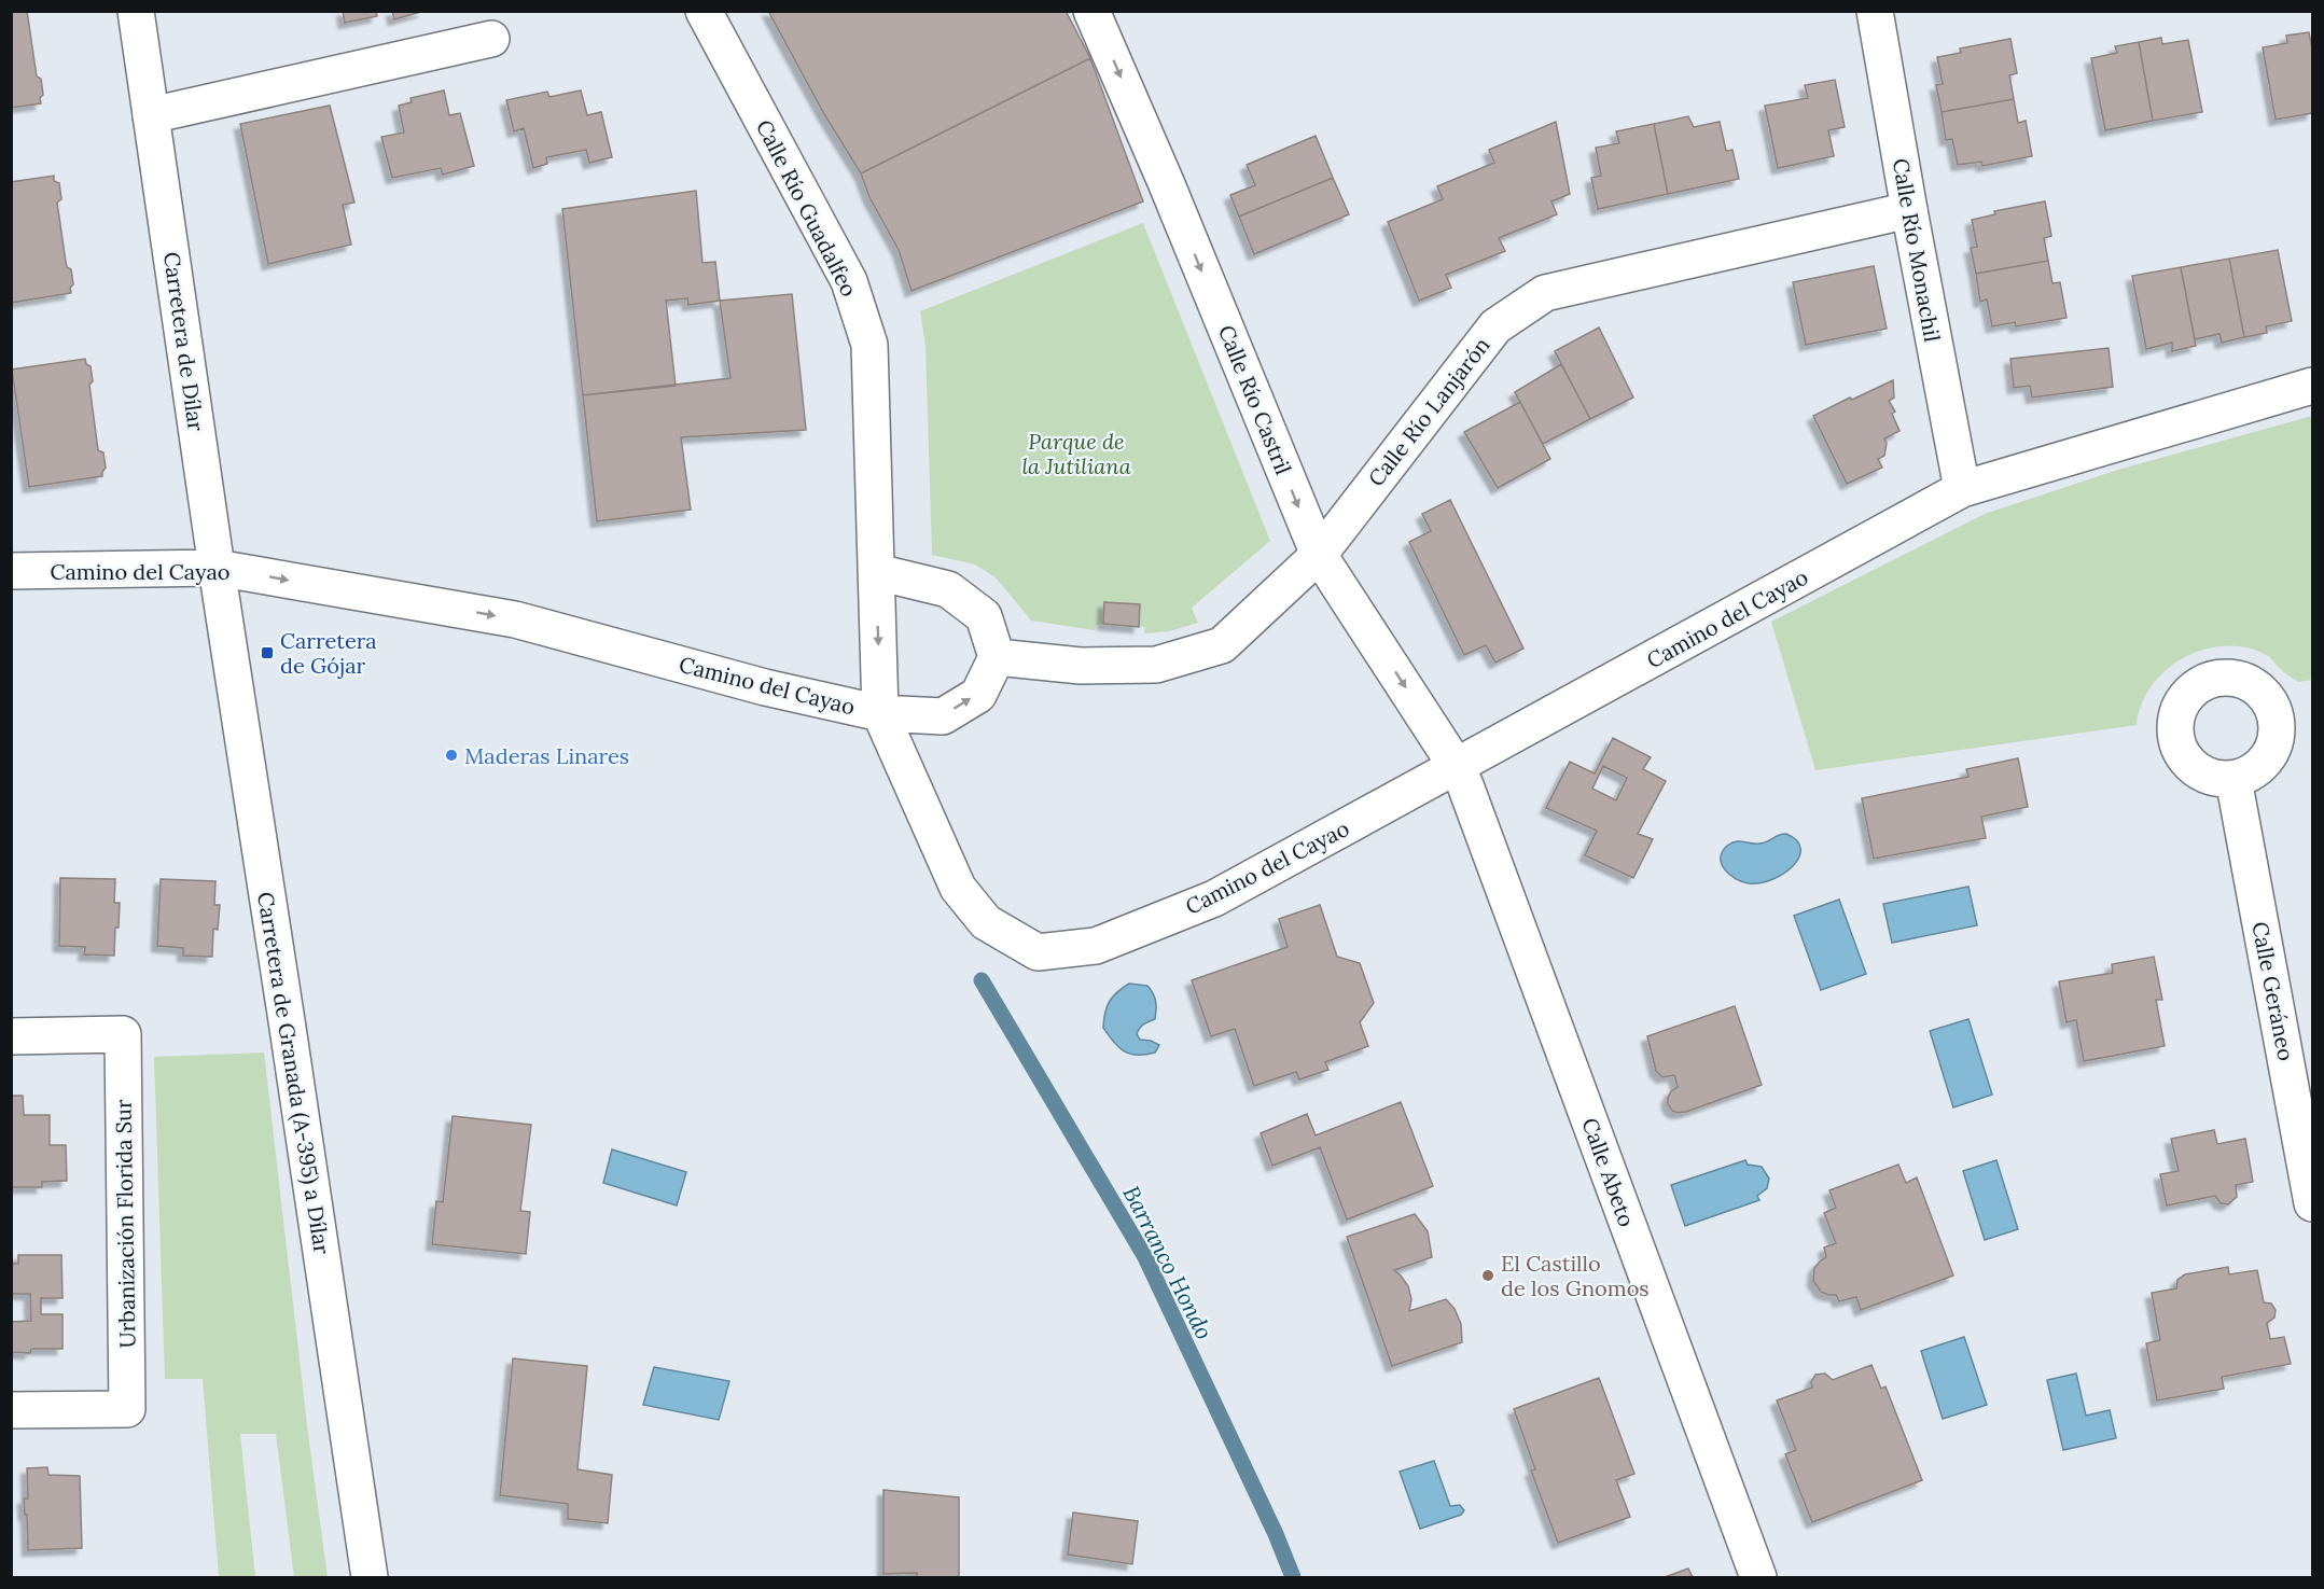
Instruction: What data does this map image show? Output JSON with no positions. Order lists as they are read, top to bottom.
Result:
{
  "streets": {
    "street": [
      "Calle Río Guadalfeo",
      "Calle Río Monachil",
      "Carretera de Dílar",
      "Calle Río Castril",
      "Calle Río Lanjarón",
      "Camino del Cayao",
      "Calle Geráneo",
      "Carretera de Granada (A-395) a Dílar",
      "Calle Abeto",
      "Urbanización Florida Sur"
    ]
  },
  "crossings": [
    ["Calle Río Guadalfeo", "Camino del Cayao"],
    ["Calle Río Monachil", "Calle Río Lanjarón"],
    ["Calle Río Monachil", "Camino del Cayao"],
    ["Carretera de Dílar", "Camino del Cayao"],
    ["Carretera de Dílar", "Carretera de Granada (A-395) a Dílar"],
    ["Calle Río Castril", "Calle Río Lanjarón"],
    ["Calle Río Castril", "Camino del Cayao"],
    ["Calle Río Castril", "Calle Abeto"],
    ["Camino del Cayao", "Carretera de Granada (A-395) a Dílar"],
    ["Camino del Cayao", "Calle Abeto"]
  ],
  "one_way": ["Calle Río Castril"],
  "water": ["Barranco Hondo"],
  "parks": ["Parque de la Jutiliana"],
  "places": {
    "transit": ["Carretera de Gójar"],
    "other": ["Maderas Linares", "El Castillo de los Gnomos"]
  }
}
